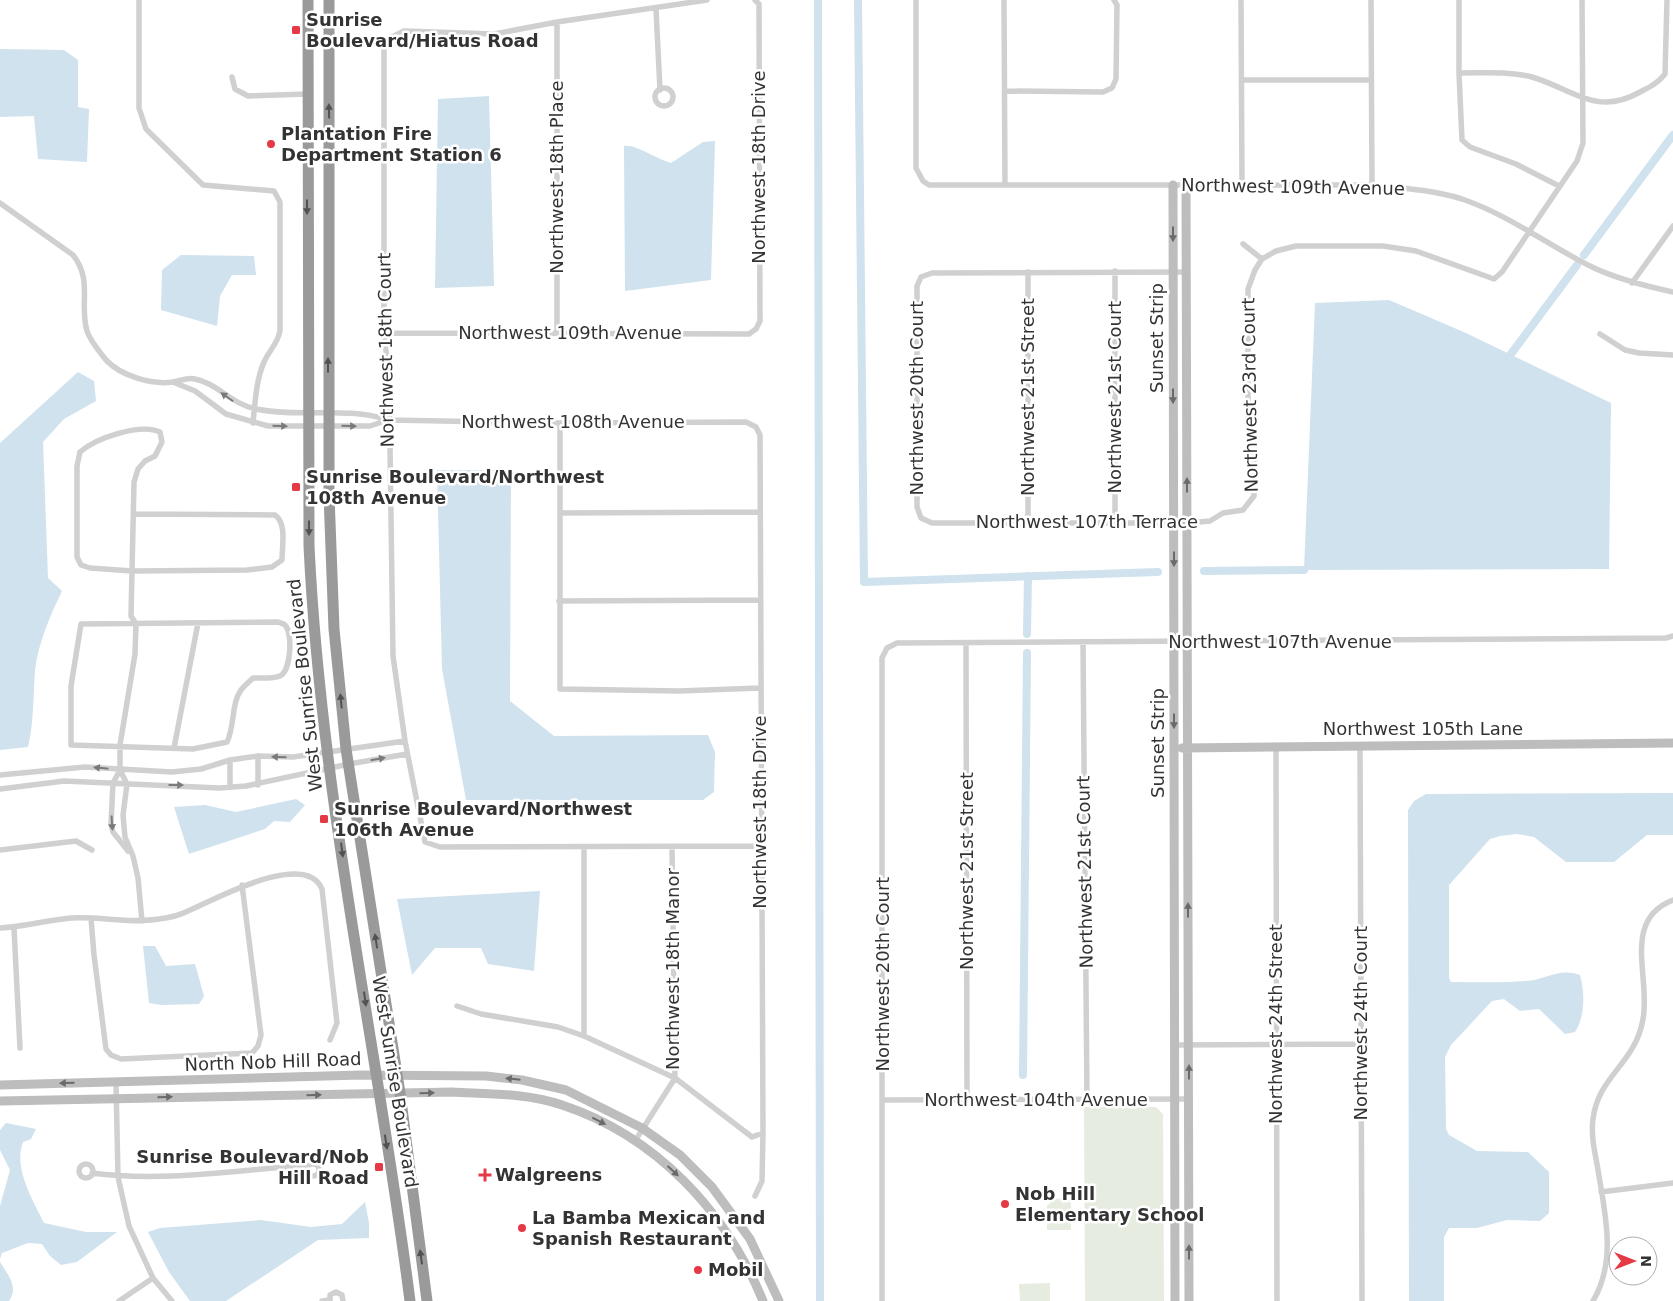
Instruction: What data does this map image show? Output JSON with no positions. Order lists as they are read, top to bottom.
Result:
{
  "streets": {
    "highway": ["West Sunrise Boulevard"],
    "street": [
      "Northwest 18th Drive",
      "Northwest 18th Place",
      "Northwest 109th Avenue",
      "Sunset Strip",
      "Northwest 18th Court",
      "Northwest 23rd Court",
      "Northwest 21st Street",
      "Northwest 21st Court",
      "Northwest 20th Court",
      "Northwest 108th Avenue",
      "Northwest 107th Terrace",
      "Northwest 107th Avenue",
      "Northwest 105th Lane",
      "Northwest 18th Manor",
      "Northwest 24th Court",
      "Northwest 24th Street",
      "North Nob Hill Road",
      "Northwest 104th Avenue"
    ]
  },
  "crossings": [
    ["Northwest 18th Drive", "Northwest 109th Avenue"],
    ["Northwest 18th Drive", "Northwest 108th Avenue"],
    ["Northwest 18th Place", "Northwest 109th Avenue"],
    ["Northwest 18th Place", "Northwest 18th Court"],
    ["Northwest 109th Avenue", "Sunset Strip"],
    ["Northwest 109th Avenue", "Northwest 18th Court"],
    ["Sunset Strip", "Northwest 107th Terrace"],
    ["Sunset Strip", "Northwest 107th Avenue"],
    ["Sunset Strip", "Northwest 105th Lane"],
    ["Sunset Strip", "Northwest 104th Avenue"],
    ["Northwest 18th Court", "Northwest 108th Avenue"],
    ["Northwest 23rd Court", "Northwest 107th Terrace"],
    ["Northwest 21st Street", "Northwest 20th Court"],
    ["Northwest 21st Street", "Northwest 107th Terrace"],
    ["Northwest 21st Street", "Northwest 107th Avenue"],
    ["Northwest 21st Street", "Northwest 104th Avenue"],
    ["Northwest 21st Court", "Northwest 107th Terrace"],
    ["Northwest 21st Court", "Northwest 107th Avenue"],
    ["Northwest 21st Court", "Northwest 104th Avenue"],
    ["Northwest 20th Court", "Northwest 107th Terrace"],
    ["Northwest 20th Court", "Northwest 107th Avenue"],
    ["Northwest 20th Court", "Northwest 104th Avenue"],
    ["Northwest 108th Avenue", "West Sunrise Boulevard"],
    ["West Sunrise Boulevard", "North Nob Hill Road"],
    ["Northwest 105th Lane", "Northwest 24th Court"],
    ["Northwest 105th Lane", "Northwest 24th Street"],
    ["Northwest 18th Manor", "North Nob Hill Road"]
  ],
  "places": {
    "transit": [
      "Sunrise Boulevard/Hiatus Road",
      "Sunrise Boulevard/Northwest 108th Avenue",
      "Sunrise Boulevard/Northwest 106th Avenue",
      "Sunrise Boulevard/Nob Hill Road"
    ],
    "other": [
      "Plantation Fire Department Station 6",
      "Nob Hill Elementary School",
      "La Bamba Mexican and Spanish Restaurant",
      "Mobil"
    ],
    "health": ["Walgreens"]
  },
  "north": "right"
}
